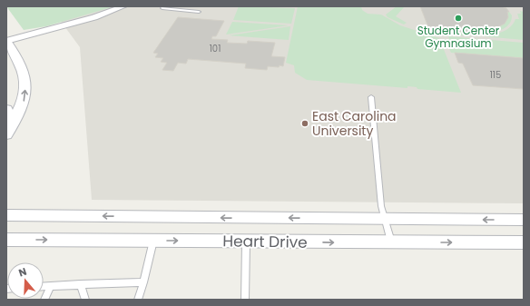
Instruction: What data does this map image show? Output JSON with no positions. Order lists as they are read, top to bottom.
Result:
{
  "streets": {
    "street": ["Heart Drive"]
  },
  "places": ["Student Center Gymnasium", "East Carolina University"],
  "house_numbers": ["101", "115"],
  "north": "top"
}
